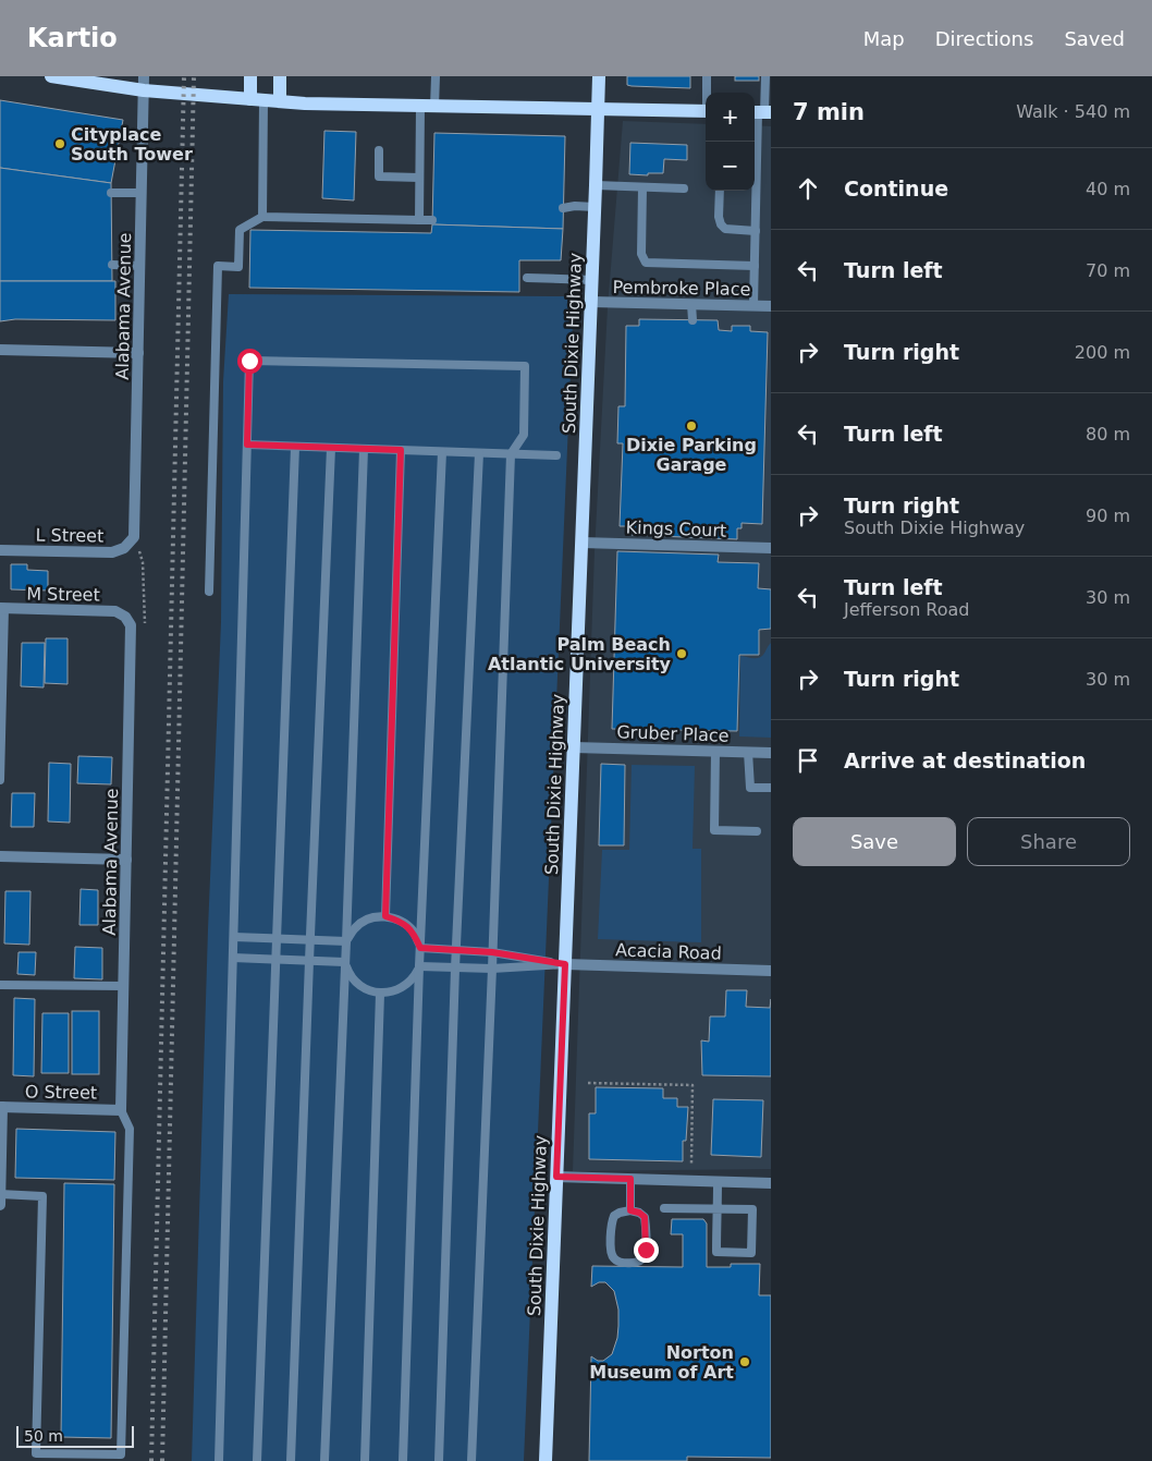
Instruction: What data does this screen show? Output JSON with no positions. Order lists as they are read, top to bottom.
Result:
{
  "streets": {
    "main road": ["South Dixie Highway"],
    "street": [
      "Pembroke Place",
      "Alabama Avenue",
      "Kings Court",
      "L Street",
      "M Street",
      "Gruber Place",
      "Acacia Road",
      "O Street"
    ]
  },
  "crossings": [
    ["Pembroke Place", "South Dixie Highway"],
    ["Alabama Avenue", "L Street"],
    ["Alabama Avenue", "M Street"],
    ["Alabama Avenue", "O Street"],
    ["South Dixie Highway", "Kings Court"],
    ["South Dixie Highway", "Gruber Place"],
    ["South Dixie Highway", "Acacia Road"]
  ],
  "places": [
    "Cityplace South Tower",
    "Dixie Parking Garage",
    "Palm Beach Atlantic University",
    "Norton Museum of Art"
  ],
  "scale_bar": "50 m",
  "page": {
    "header": "Kartio",
    "nav": ["Map", "Directions", "Saved"],
    "heading": ["7 min", "Walk · 540 m"],
    "map_buttons": ["+", "−"],
    "list": [
      ["Continue", "40 m"],
      ["Turn left", "70 m"],
      ["Turn right", "200 m"],
      ["Turn left", "80 m"],
      ["Turn right", "South Dixie Highway", "90 m"],
      ["Turn left", "Jefferson Road", "30 m"],
      ["Turn right", "30 m"],
      "Arrive at destination"
    ],
    "buttons": ["Save", "Share"],
    "scale": "50 m"
  }
}
